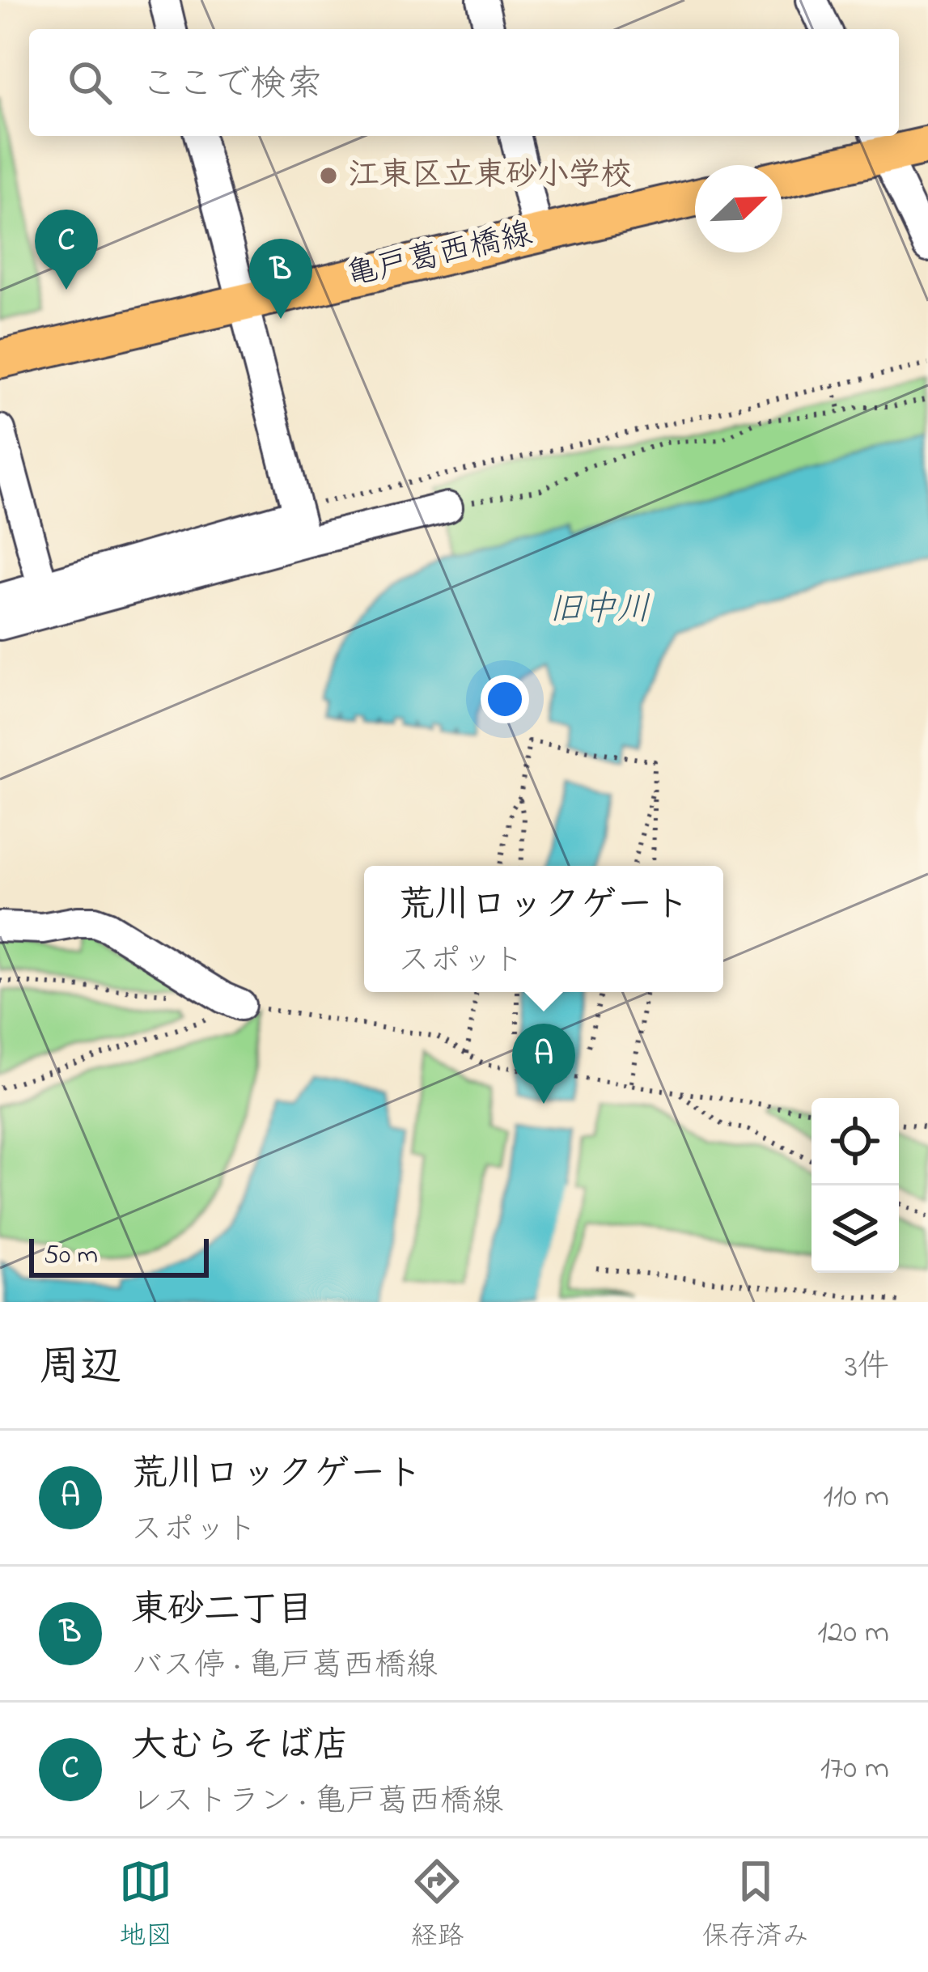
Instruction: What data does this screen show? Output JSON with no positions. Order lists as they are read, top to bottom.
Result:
{
  "streets": {
    "main road": ["亀戸葛西橋線"]
  },
  "water": ["旧中川"],
  "places": ["江東区立東砂小学校"],
  "scale_bar": "50 m",
  "north": "top right",
  "page": {
    "search": "ここで検索",
    "pins": ["C", "B", "A"],
    "popup": ["荒川ロックゲート", "スポット"],
    "scale": "50 m",
    "heading": ["周辺", "3件"],
    "list": [
      {
        "mark": "A",
        "name": "荒川ロックゲート",
        "note": "スポット",
        "value": "110 m"
      },
      {
        "mark": "B",
        "name": "東砂二丁目",
        "note": "バス停 · 亀戸葛西橋線",
        "value": "120 m"
      },
      {
        "mark": "C",
        "name": "大むらそば店",
        "note": "レストラン · 亀戸葛西橋線",
        "value": "170 m"
      }
    ],
    "nav": ["地図", "経路", "保存済み"]
  }
}
